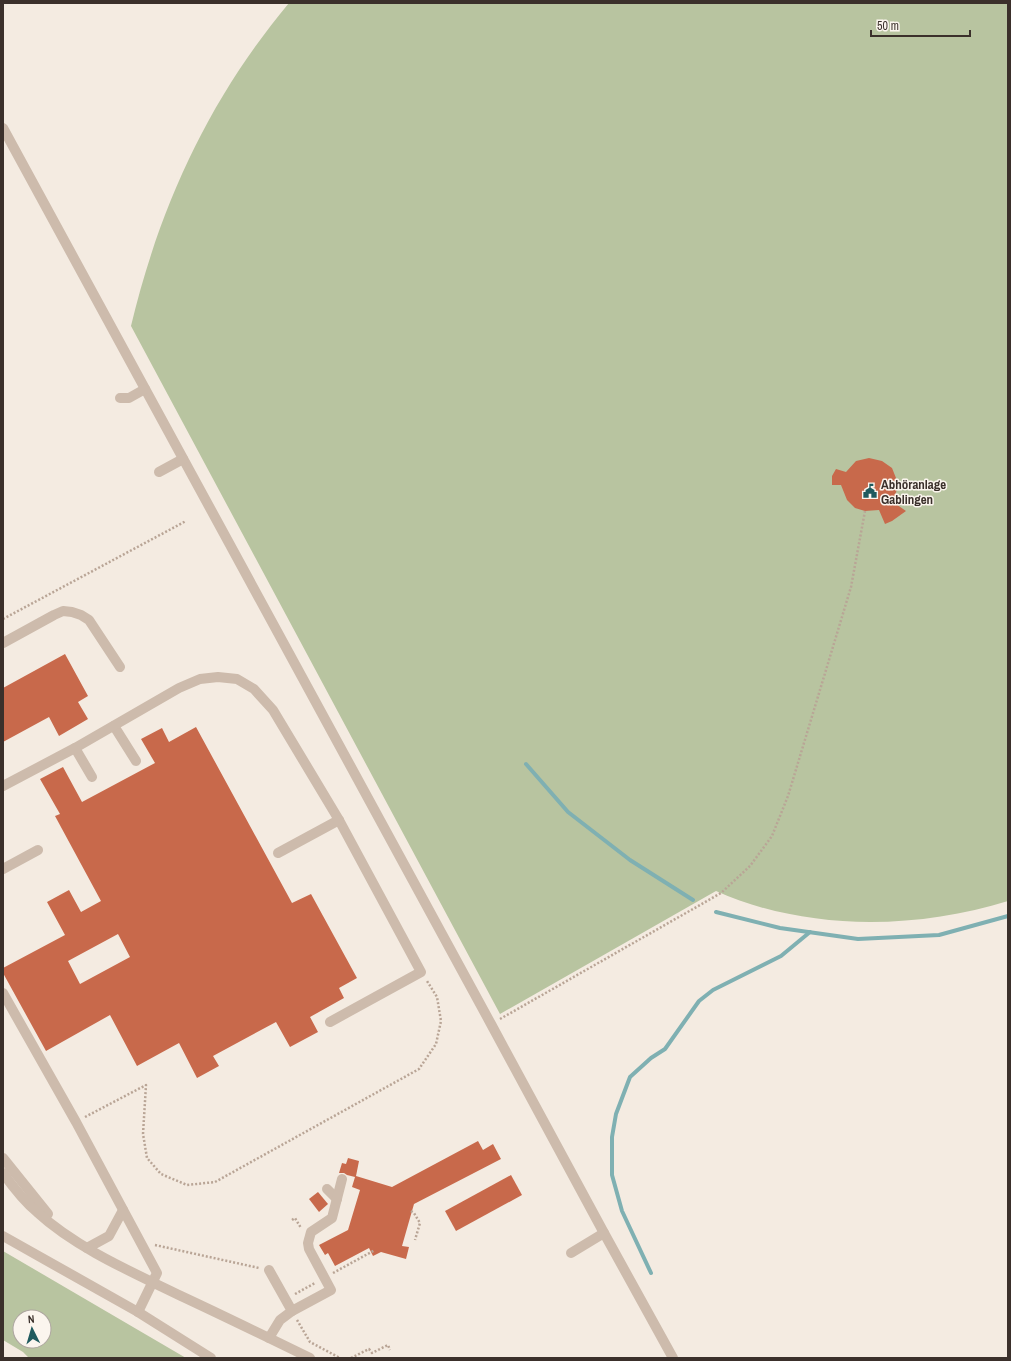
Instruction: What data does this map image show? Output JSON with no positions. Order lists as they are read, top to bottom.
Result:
{
  "places": {
    "public building": ["Abhöranlage Gablingen"]
  },
  "scale_bar": "50 m",
  "north": "top"
}
